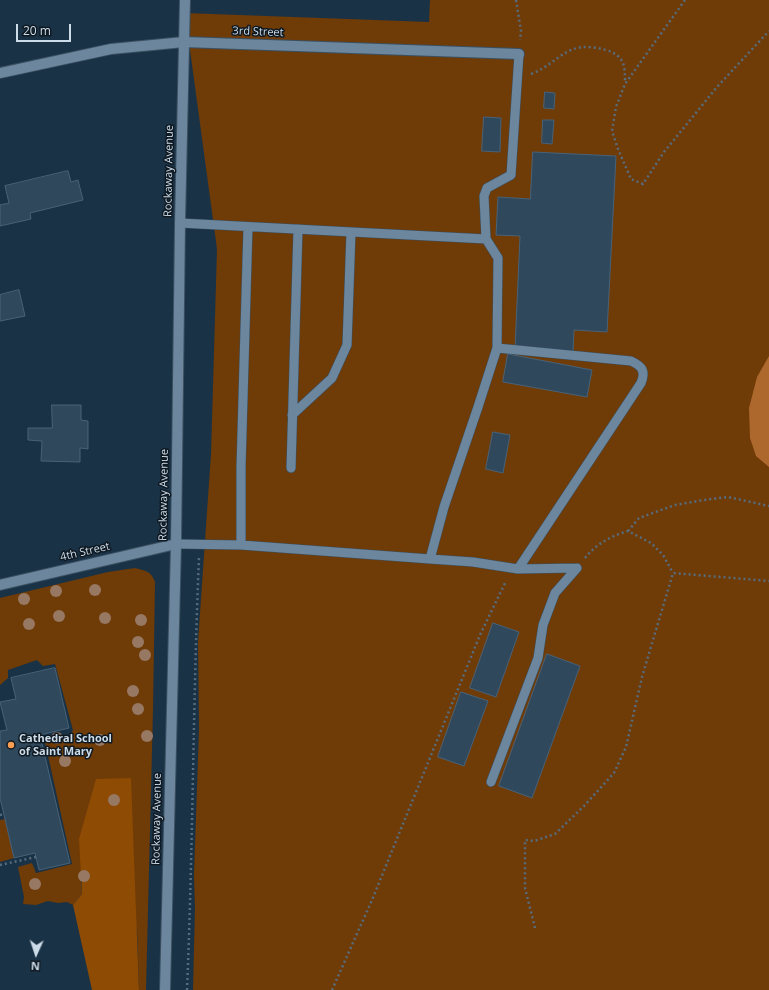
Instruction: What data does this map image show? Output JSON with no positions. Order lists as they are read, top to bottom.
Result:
{
  "streets": {
    "main road": ["3rd Street", "Rockaway Avenue", "4th Street"]
  },
  "crossings": [
    ["3rd Street", "Rockaway Avenue"],
    ["Rockaway Avenue", "4th Street"]
  ],
  "places": ["Cathedral School of Saint Mary"],
  "scale_bar": "20 m",
  "north": "bottom"
}
